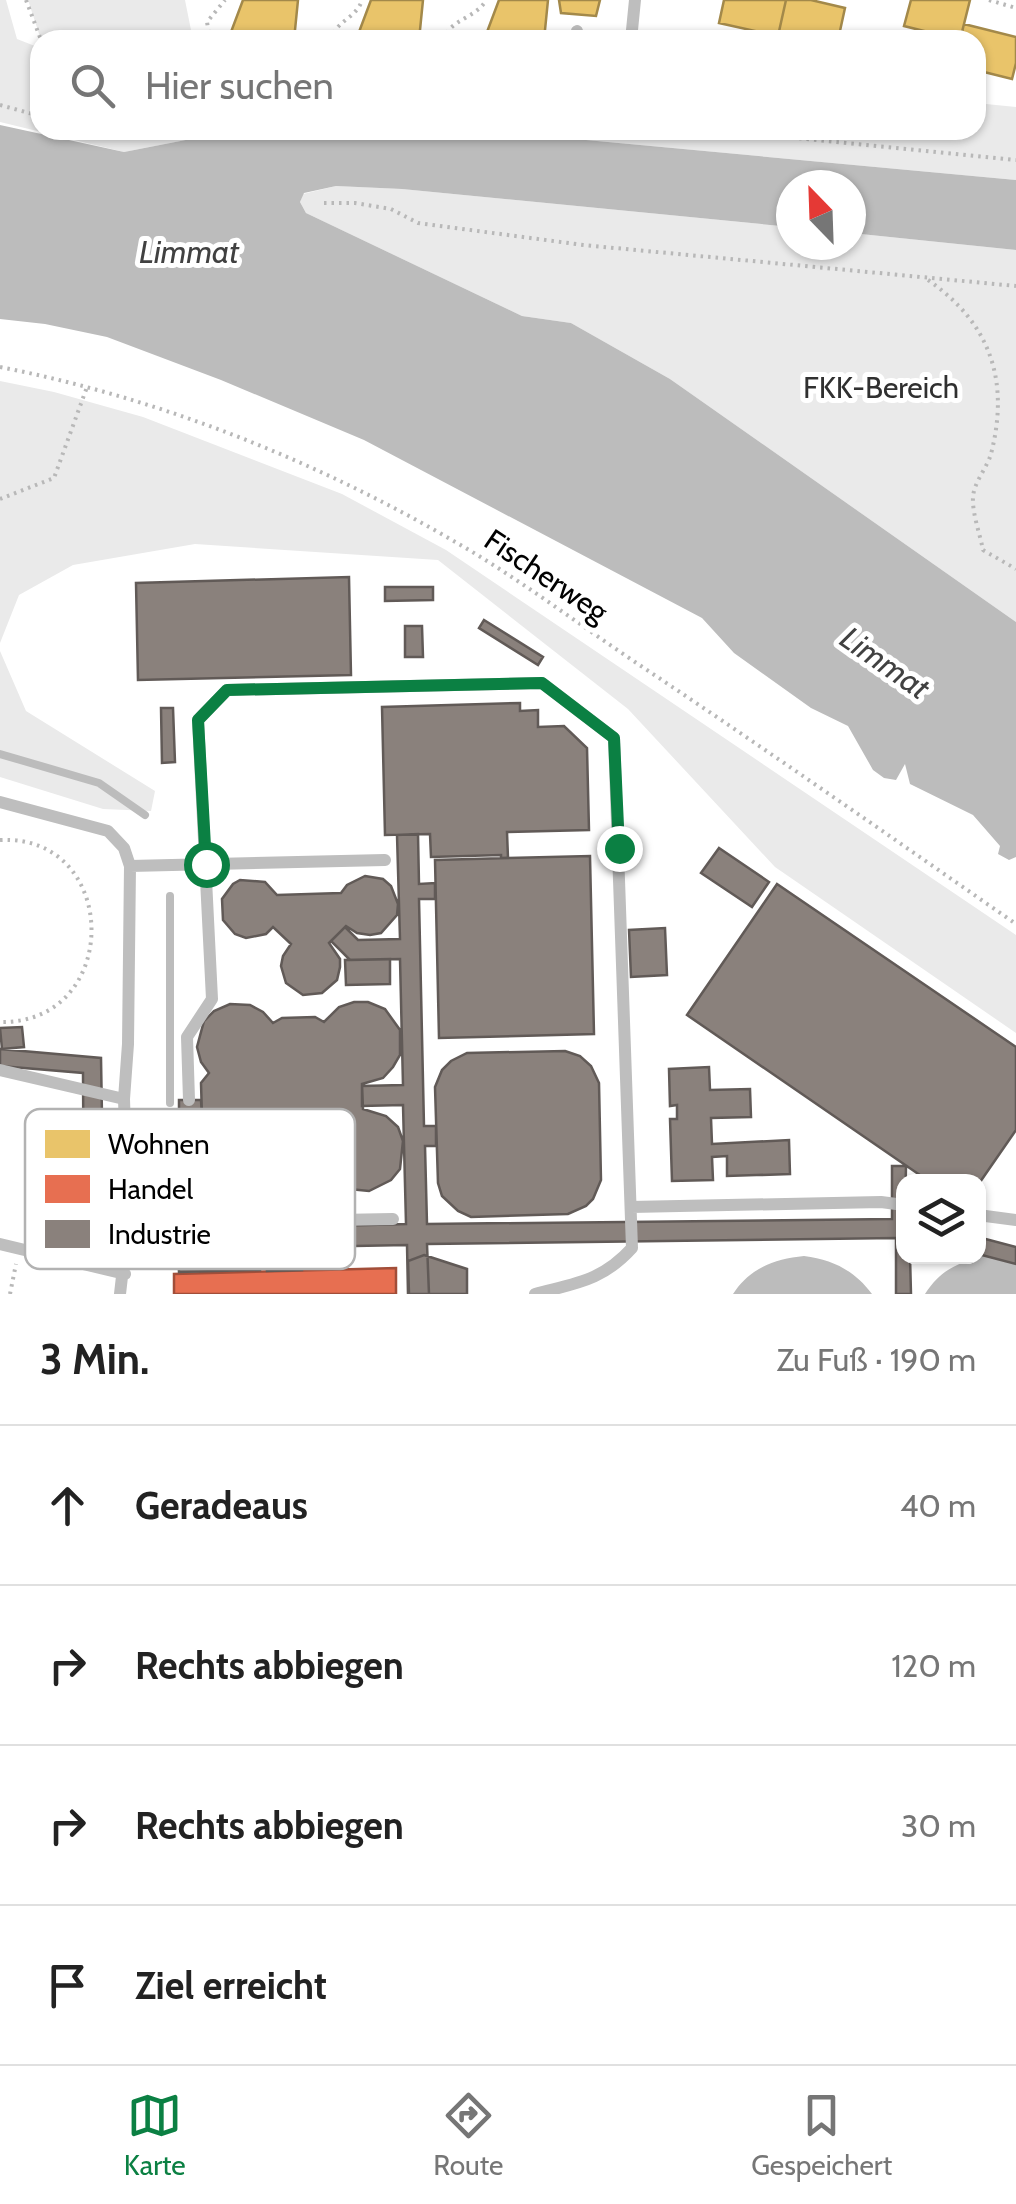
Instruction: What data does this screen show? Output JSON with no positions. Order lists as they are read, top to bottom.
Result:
{
  "streets": {
    "path": ["Fischerweg"]
  },
  "water": ["Limmat"],
  "parks": ["FKK-Bereich"],
  "legend": ["Wohnen", "Handel", "Industrie"],
  "north": "top left",
  "page": {
    "search": "Hier suchen",
    "heading": ["3 Min.", "Zu Fuß · 190 m"],
    "list": [
      ["Geradeaus", "40 m"],
      ["Rechts abbiegen", "120 m"],
      ["Rechts abbiegen", "30 m"],
      "Ziel erreicht"
    ],
    "nav": ["Karte", "Route", "Gespeichert"]
  }
}
